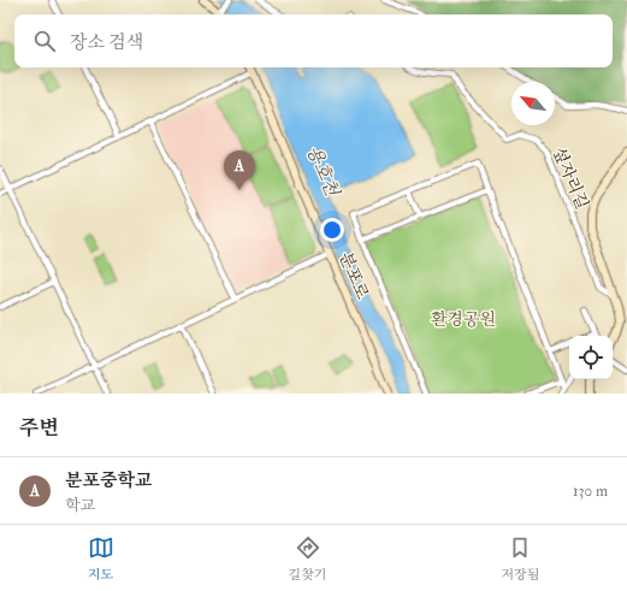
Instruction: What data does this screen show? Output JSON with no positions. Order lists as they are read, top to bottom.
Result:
{
  "streets": {
    "main road": ["분포로"],
    "street": ["섶자리길"]
  },
  "water": ["용호천"],
  "parks": ["환경공원"],
  "north": "top left",
  "page": {
    "search": "장소 검색",
    "pins": "A",
    "heading": "주변",
    "list": [
      {
        "mark": "A",
        "name": "분포중학교",
        "note": "학교",
        "value": "130 m"
      }
    ],
    "nav": ["지도", "길찾기", "저장됨"]
  }
}
